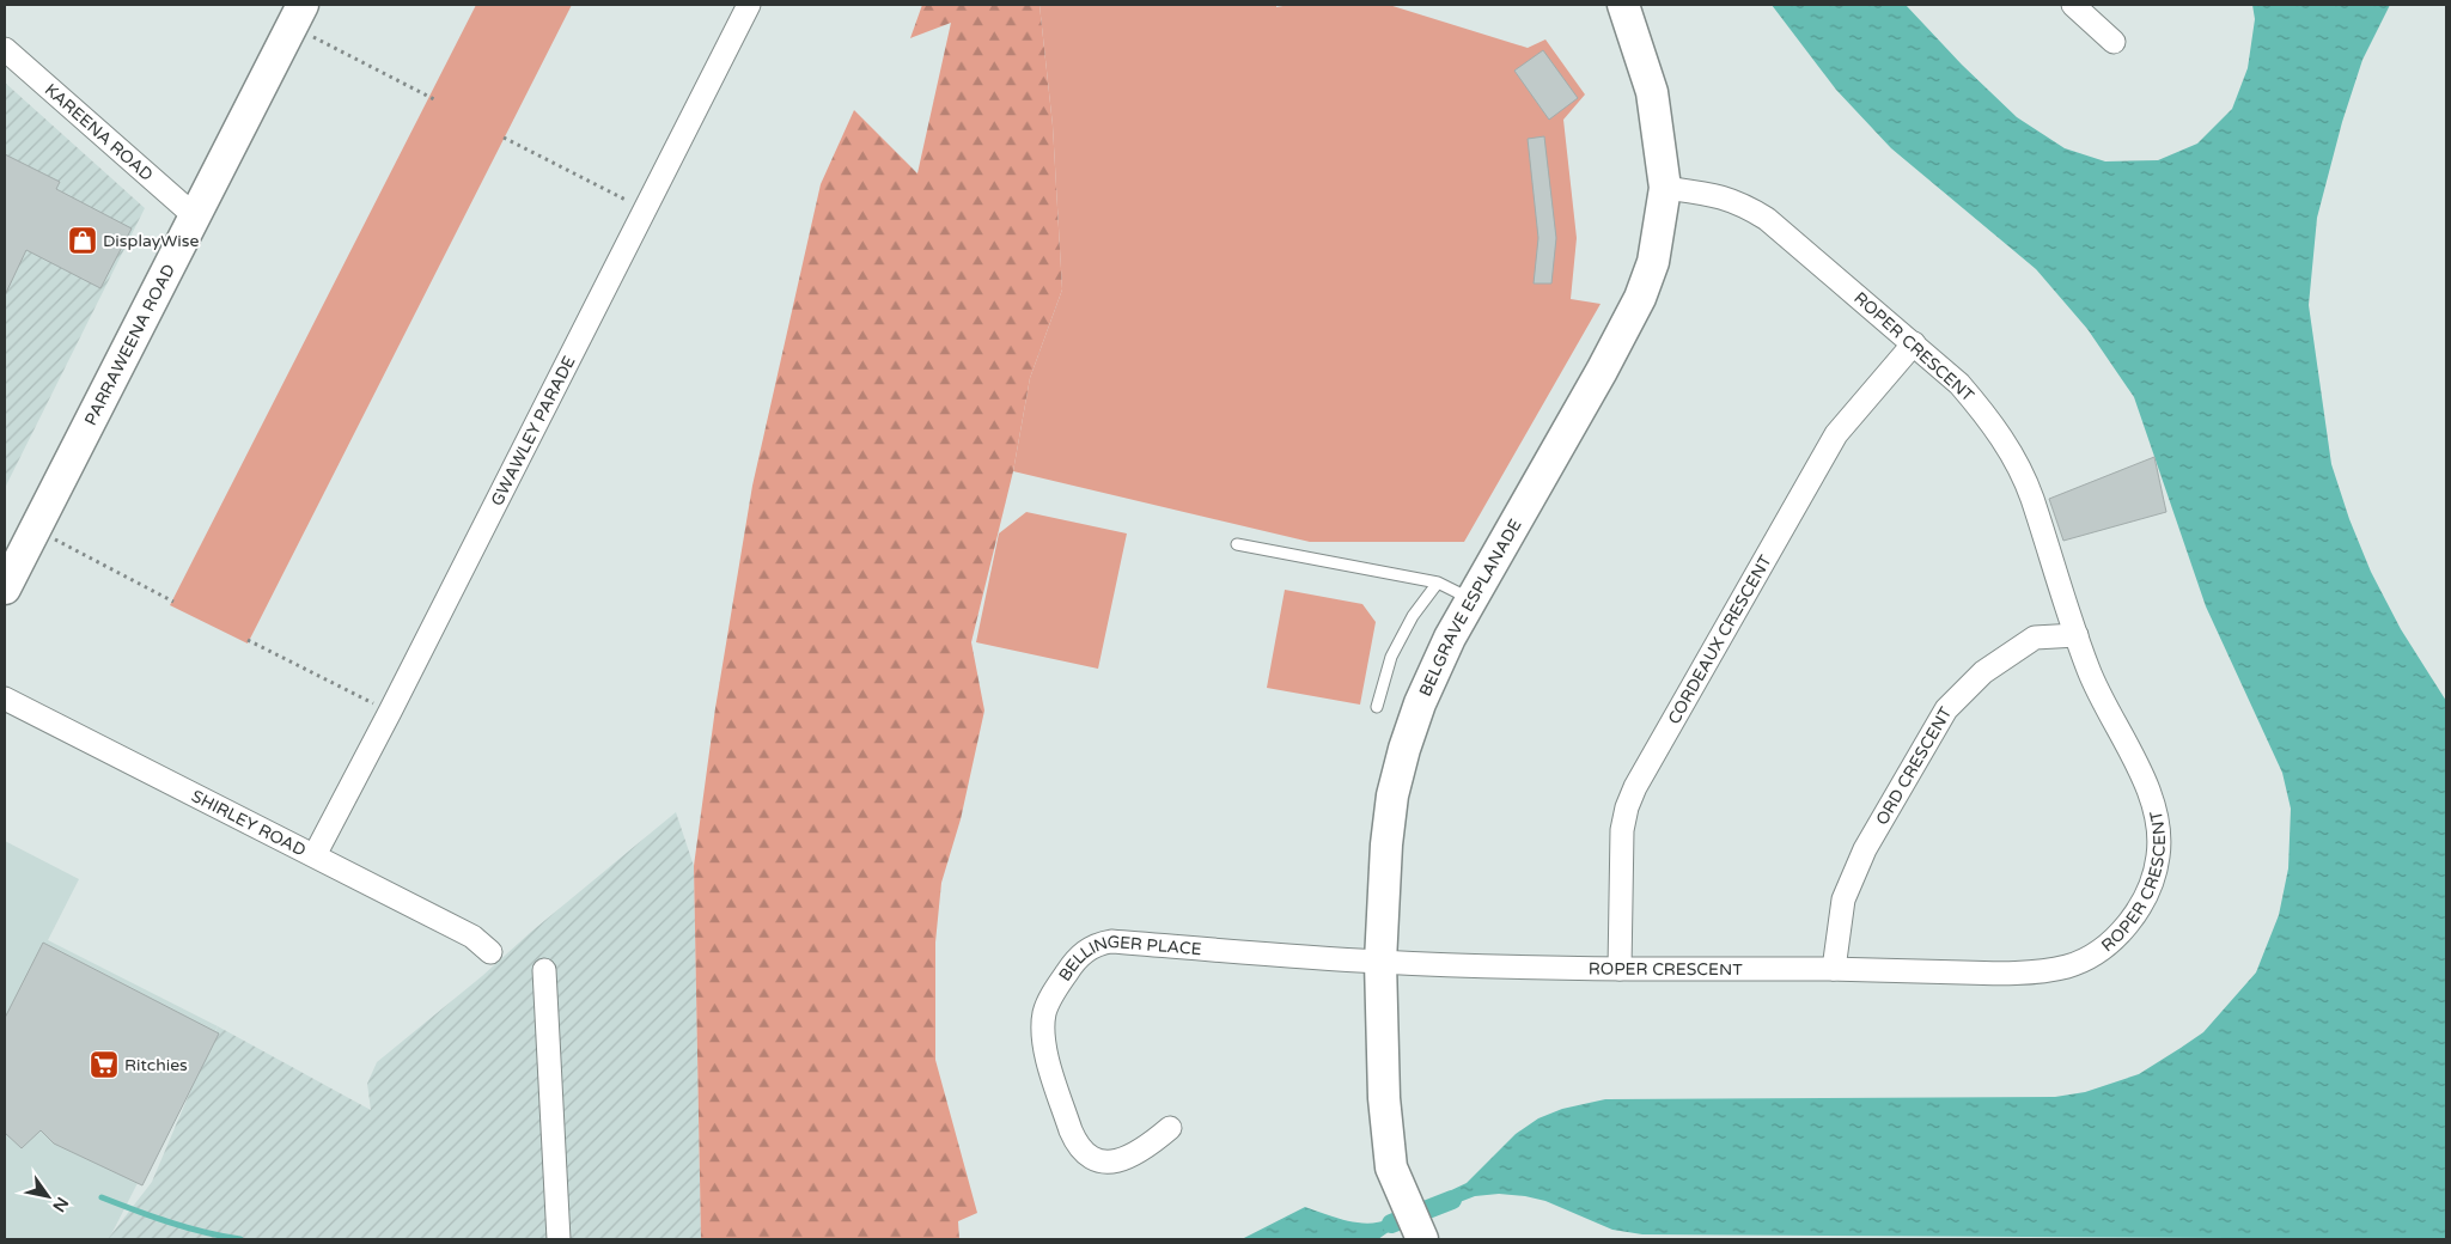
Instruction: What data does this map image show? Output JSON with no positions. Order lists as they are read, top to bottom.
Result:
{
  "streets": {
    "street": [
      "KAREENA ROAD",
      "PARRAWEENA ROAD",
      "ROPER CRESCENT",
      "GWAWLEY PARADE",
      "BELGRAVE ESPLANADE",
      "CORDEAUX CRESCENT",
      "ORD CRESCENT",
      "SHIRLEY ROAD",
      "BELLINGER PLACE"
    ]
  },
  "crossings": [
    ["KAREENA ROAD", "PARRAWEENA ROAD"],
    ["ROPER CRESCENT", "BELGRAVE ESPLANADE"],
    ["ROPER CRESCENT", "CORDEAUX CRESCENT"],
    ["ROPER CRESCENT", "ORD CRESCENT"],
    ["ROPER CRESCENT", "BELLINGER PLACE"],
    ["GWAWLEY PARADE", "SHIRLEY ROAD"],
    ["BELGRAVE ESPLANADE", "BELLINGER PLACE"]
  ],
  "places": {
    "shop": ["DisplayWise"],
    "supermarket": ["Ritchies"]
  },
  "north": "bottom right"
}
